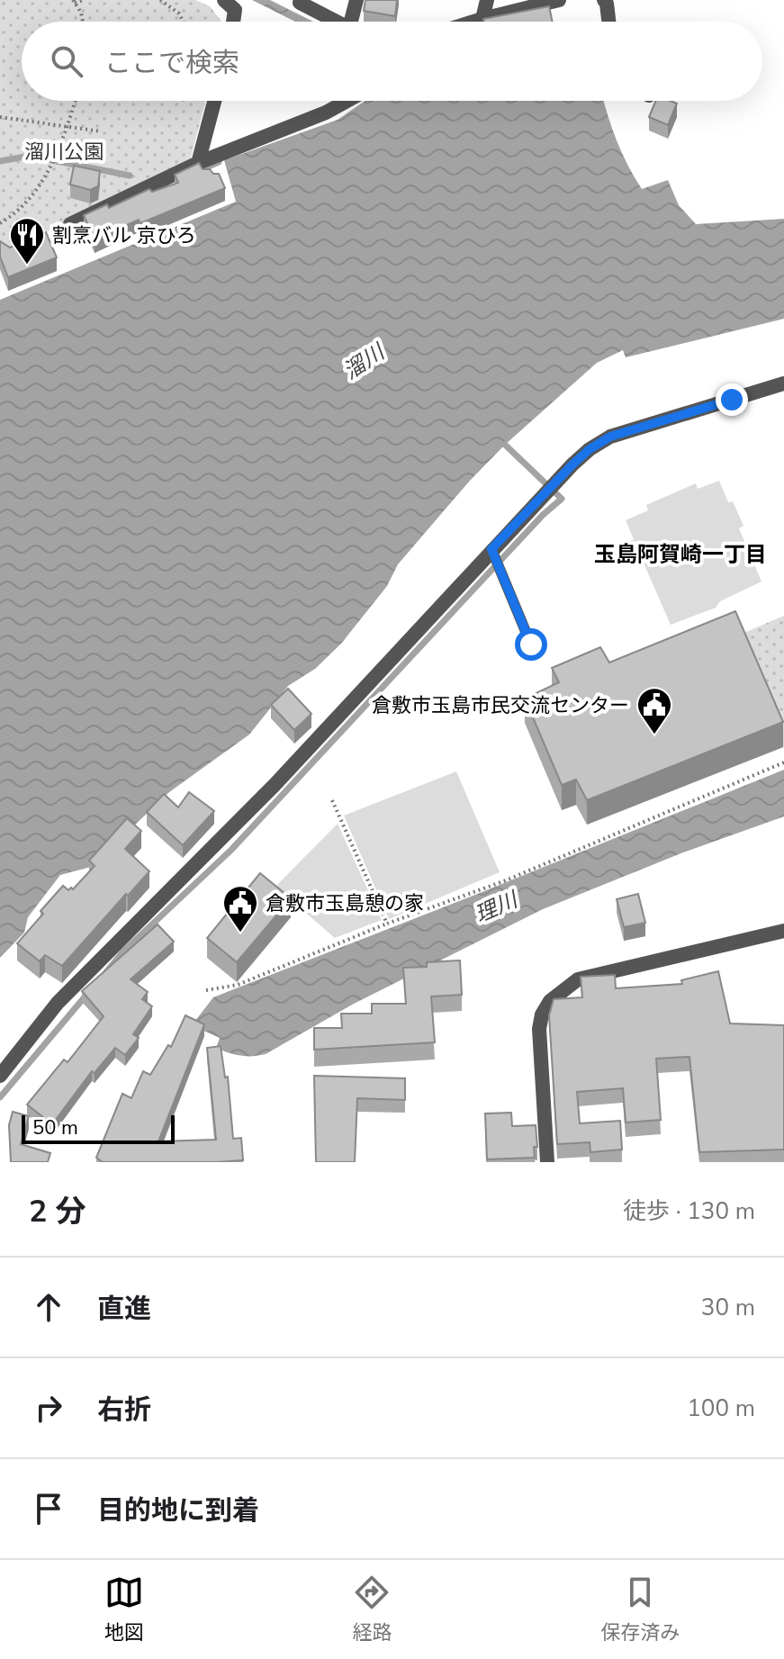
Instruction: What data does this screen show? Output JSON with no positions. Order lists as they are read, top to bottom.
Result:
{
  "districts": ["玉島阿賀崎一丁目"],
  "water": ["溜川", "理川"],
  "parks": ["溜川公園"],
  "places": {
    "restaurant": ["割烹バル 京ひろ"],
    "public building": ["倉敷市玉島市民交流センター", "倉敷市玉島憩の家"]
  },
  "scale_bar": "50 m",
  "page": {
    "search": "ここで検索",
    "scale": "50 m",
    "heading": ["2 分", "徒歩 · 130 m"],
    "list": [
      ["直進", "30 m"],
      ["右折", "100 m"],
      "目的地に到着"
    ],
    "nav": ["地図", "経路", "保存済み"]
  }
}
